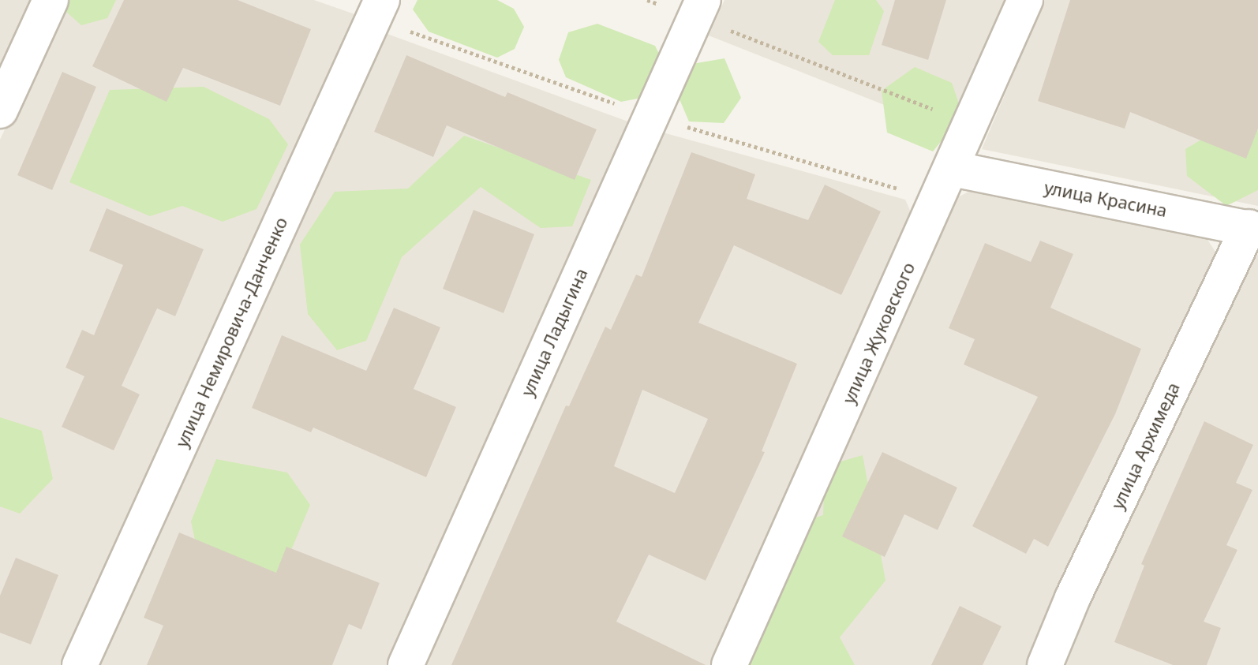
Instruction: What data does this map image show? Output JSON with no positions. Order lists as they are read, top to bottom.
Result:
{
  "streets": {
    "street": [
      "улица Красина",
      "улица Немировича-Данченко",
      "улица Ладыгина",
      "улица Жуковского",
      "улица Архимеда"
    ]
  },
  "crossings": [
    ["улица Красина", "улица Жуковского"],
    ["улица Красина", "улица Архимеда"]
  ]
}
